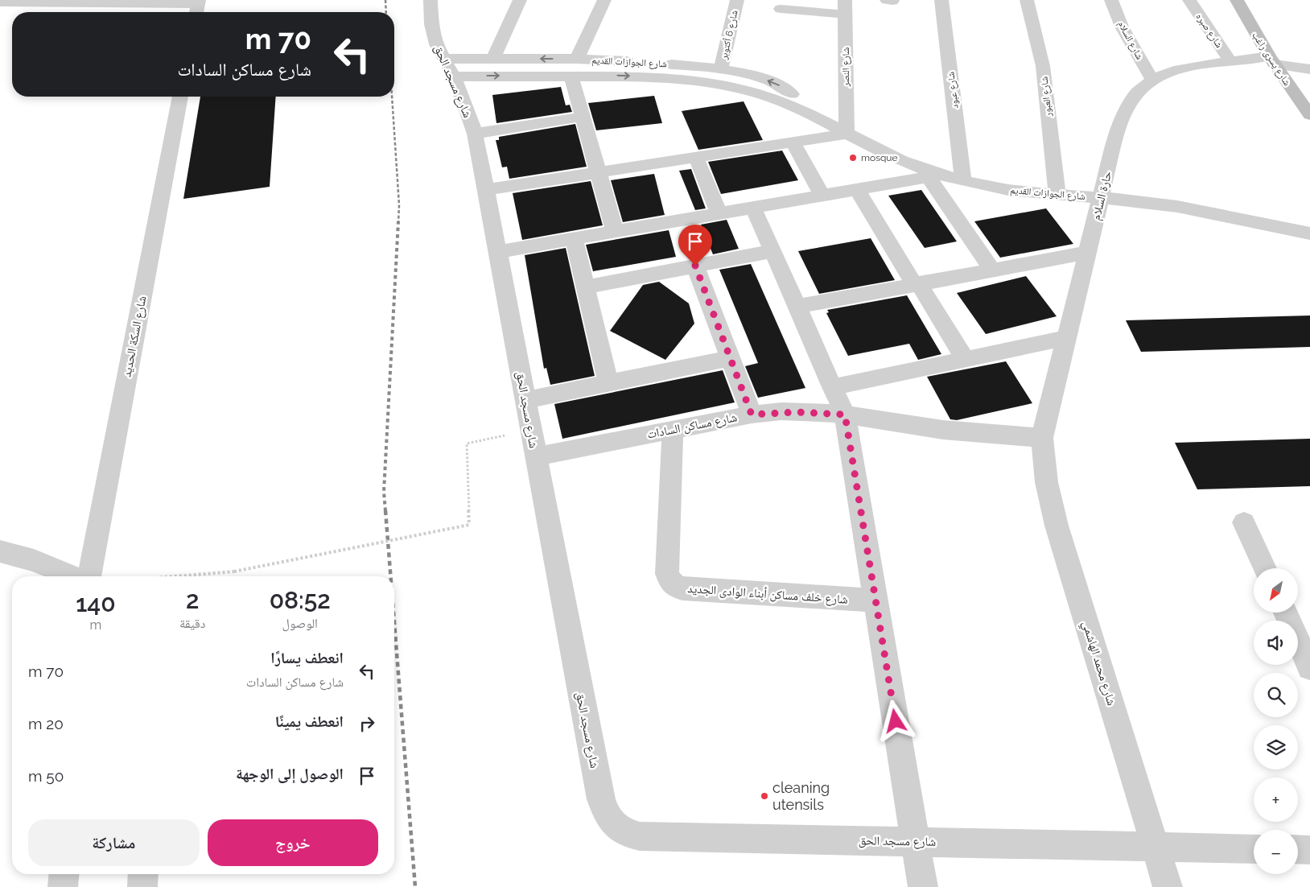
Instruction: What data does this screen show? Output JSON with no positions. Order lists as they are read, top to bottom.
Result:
{
  "streets": {
    "main road": ["شارع يسرى راغب"],
    "street": [
      "شارع صبره",
      "شارع 6 أكتوبر",
      "شارع السلام",
      "شارع الجوازات القديم",
      "شارع النصر",
      "شارع مسجد الحق",
      "شارع عبود",
      "شارع العبور",
      "حارة السلام",
      "شارع السكة الحديد",
      "شارع مساكن السادات",
      "شارع خلف مساكن أبناء الوادى الجديد",
      "شارع محمد الهاشمي"
    ]
  },
  "crossings": [
    ["شارع صبره", "حارة السلام"],
    ["شارع 6 أكتوبر", "شارع الجوازات القديم"],
    ["شارع السلام", "حارة السلام"],
    ["شارع يسرى راغب", "حارة السلام"],
    ["شارع الجوازات القديم", "شارع النصر"],
    ["شارع الجوازات القديم", "شارع مسجد الحق"],
    ["شارع الجوازات القديم", "شارع عبود"],
    ["شارع الجوازات القديم", "شارع العبور"],
    ["شارع الجوازات القديم", "حارة السلام"],
    ["شارع مسجد الحق", "شارع مساكن السادات"],
    ["شارع مسجد الحق", "شارع محمد الهاشمي"],
    ["حارة السلام", "شارع مساكن السادات"],
    ["حارة السلام", "شارع محمد الهاشمي"],
    ["شارع مساكن السادات", "شارع خلف مساكن أبناء الوادى الجديد"],
    ["شارع مساكن السادات", "شارع محمد الهاشمي"]
  ],
  "places": ["mosque", "cleaning utensils"],
  "north": "bottom left",
  "page": {
    "turn": ["70 m", "شارع مساكن السادات"],
    "map_buttons": ["+", "−"],
    "eta": [
      "08:52",
      "الوصول",
      "2",
      "دقيقة",
      "140",
      "m"
    ],
    "list": [
      {
        "name": "انعطف يسارًا",
        "note": "شارع مساكن السادات",
        "value": "70 m"
      },
      {
        "name": "انعطف يمينًا",
        "value": "20 m"
      },
      {
        "name": "الوصول إلى الوجهة",
        "value": "50 m"
      }
    ],
    "buttons": ["خروج", "مشاركة"]
  }
}
